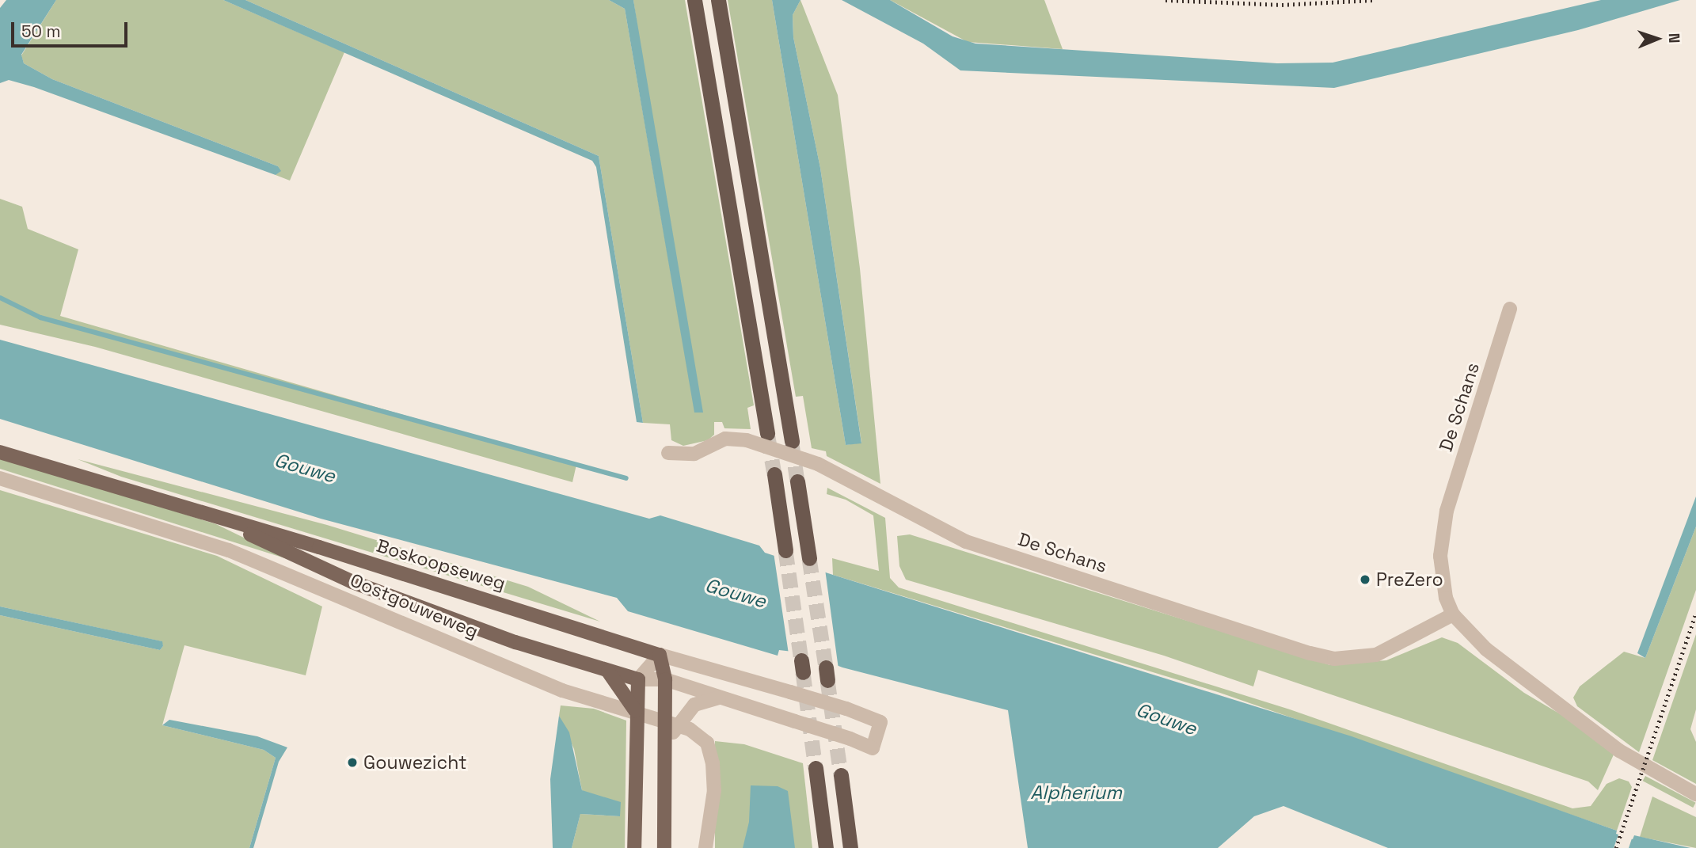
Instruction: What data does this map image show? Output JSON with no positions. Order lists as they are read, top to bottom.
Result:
{
  "streets": {
    "main road": ["Boskoopseweg"],
    "street": ["De Schans", "Oostgouweweg"]
  },
  "water": ["Gouwe", "Alpherium"],
  "places": ["PreZero", "Gouwezicht"],
  "scale_bar": "50 m",
  "north": "right"
}
